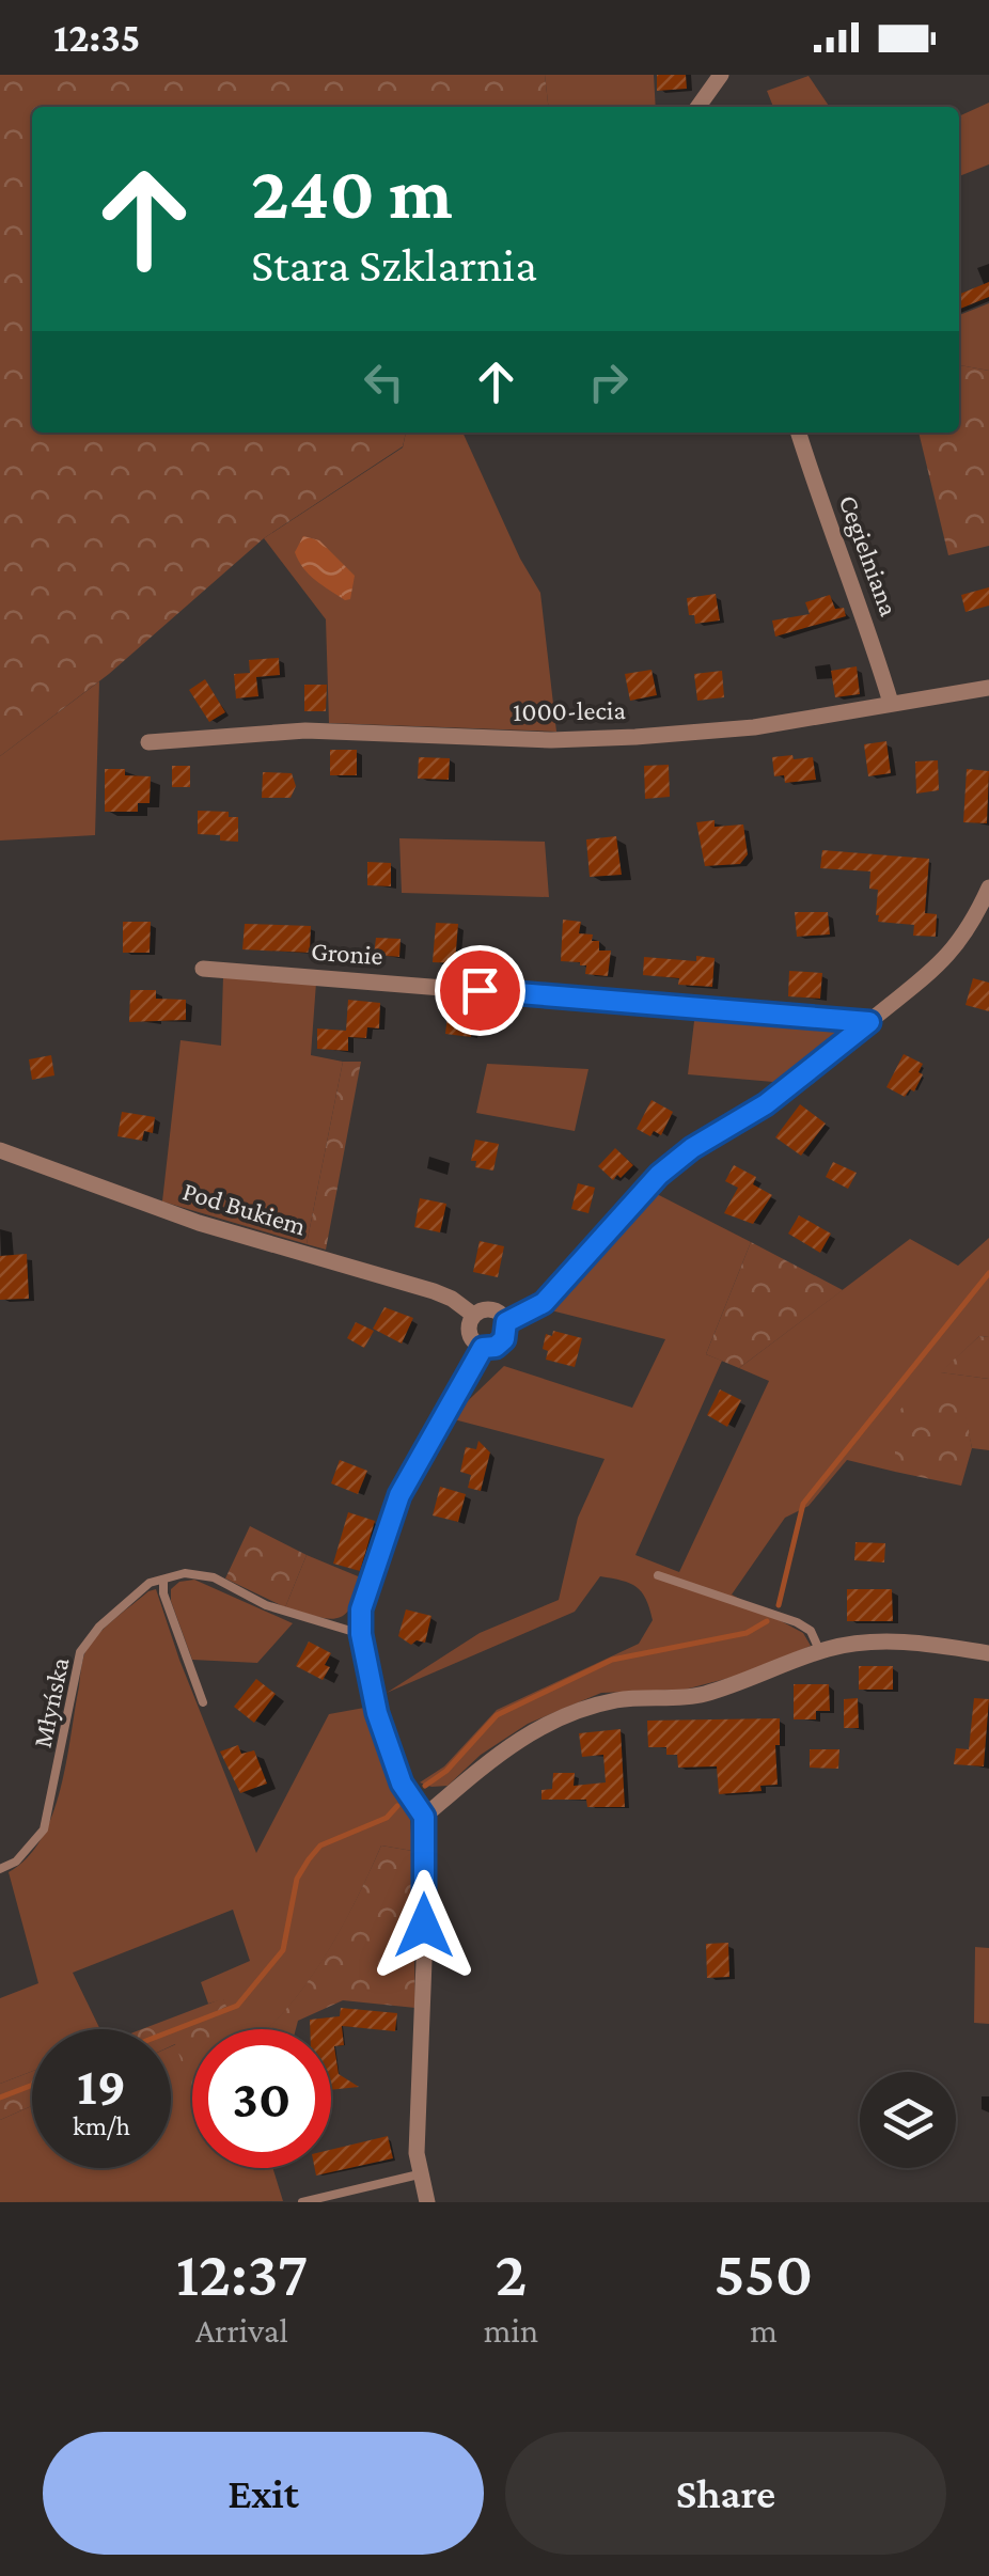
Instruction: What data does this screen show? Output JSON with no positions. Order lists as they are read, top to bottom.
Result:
{
  "streets": {
    "street": [
      "Cegielniana",
      "1000-lecia",
      "Gronie",
      "Pod Bukiem"
    ],
    "lane": ["Młyńska"]
  },
  "crossings": [
    ["Cegielniana", "1000-lecia"]
  ],
  "page": {
    "status": "12:35",
    "turn": ["240 m", "Stara Szklarnia"],
    "speed": "19 km/h",
    "limit": "30",
    "eta": [
      "12:37",
      "Arrival",
      "2",
      "min",
      "550",
      "m"
    ],
    "buttons": ["Exit", "Share"]
  }
}
